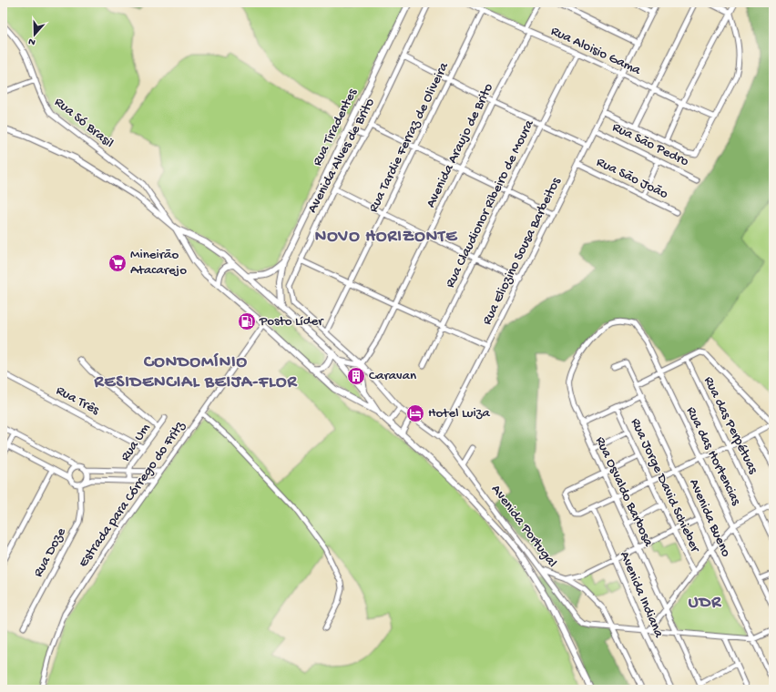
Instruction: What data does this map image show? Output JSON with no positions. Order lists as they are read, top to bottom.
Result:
{
  "streets": {
    "main road": ["Rua Tiradentes"],
    "street": [
      "Rua Aloisio Gama",
      "Rua Só Brasil",
      "Rua Tardie Ferraz de Oliveira",
      "Rua São Pedro",
      "Avenida Araujo de Brito",
      "Avenida Alves de Brito",
      "Rua São João",
      "Rua Claudionor Ribeiro de Moura",
      "Rua Eliozino Sousa Barbeitos",
      "Rua Três",
      "Rua das Perpétuas",
      "Rua Um",
      "Rua das Hortencias",
      "Rua Jorge David Schieber",
      "Rua Osvaldo Barbosa",
      "Estrada para Córrego do Fritz",
      "Avenida Bueno",
      "Avenida Portugal",
      "Rua Doze",
      "Avenida Indiana"
    ]
  },
  "crossings": [
    ["Rua Aloisio Gama", "Rua Tardie Ferraz de Oliveira"],
    ["Rua Aloisio Gama", "Avenida Araujo de Brito"],
    ["Rua Aloisio Gama", "Rua Claudionor Ribeiro de Moura"],
    ["Rua Aloisio Gama", "Rua Eliozino Sousa Barbeitos"],
    ["Rua Tardie Ferraz de Oliveira", "Avenida Alves de Brito"],
    ["Rua São Pedro", "Rua Eliozino Sousa Barbeitos"],
    ["Avenida Araujo de Brito", "Avenida Alves de Brito"],
    ["Avenida Alves de Brito", "Rua Eliozino Sousa Barbeitos"],
    ["Avenida Alves de Brito", "Avenida Portugal"],
    ["Rua São João", "Rua Eliozino Sousa Barbeitos"],
    ["Rua Eliozino Sousa Barbeitos", "Avenida Portugal"],
    ["Rua Três", "Rua Um"],
    ["Rua das Hortencias", "Rua Osvaldo Barbosa"]
  ],
  "districts": ["NOVO HORIZONTE", "CONDOMÍNIO RESIDENCIAL BEIJA-FLOR", "UDR"],
  "places": {
    "supermarket": ["Mineirão Atacarejo"],
    "fuel station": ["Posto Líder"],
    "building": ["Caravan"],
    "hotel": ["Hotel Luiza"]
  },
  "north": "bottom"
}
